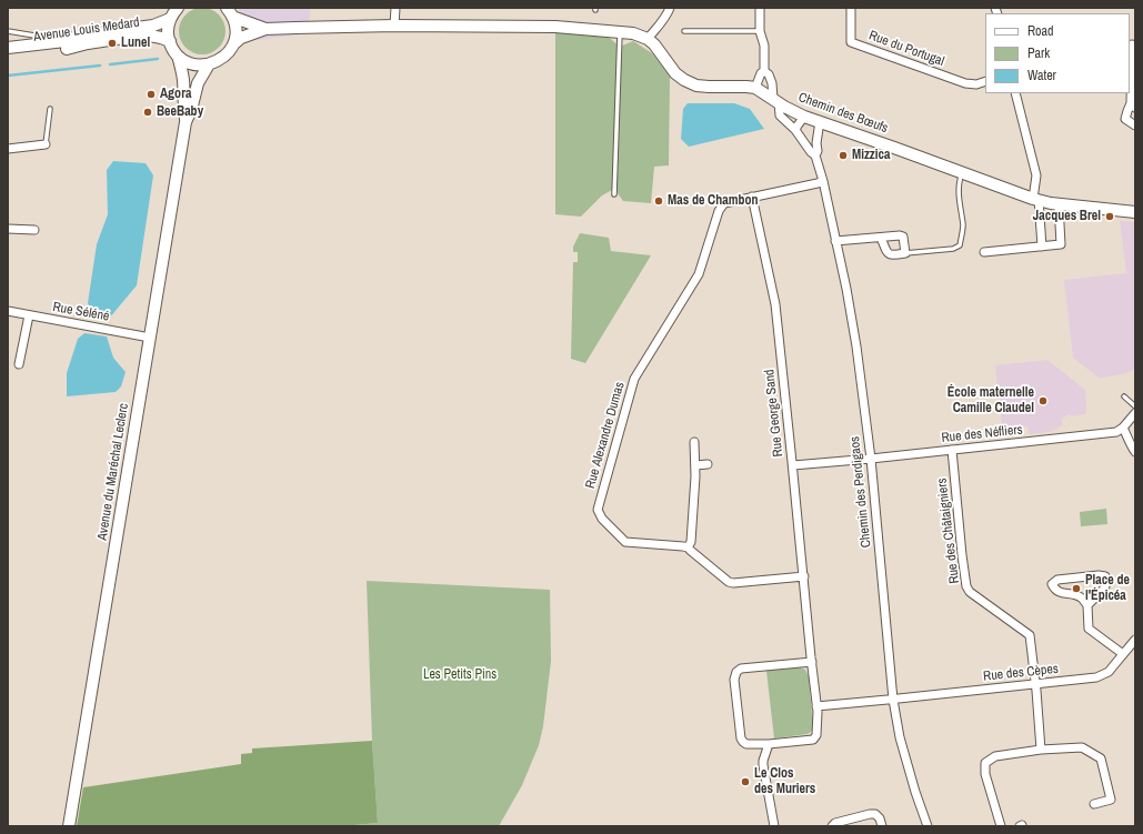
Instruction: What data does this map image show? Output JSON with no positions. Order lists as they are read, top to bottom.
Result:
{
  "streets": {
    "street": [
      "Avenue Louis Medard",
      "Rue du Portugal",
      "Chemin des Bœufs",
      "Rue Séléné",
      "Rue George Sand",
      "Rue des Néfliers",
      "Rue Alexandre Dumas",
      "Avenue du Maréchal Leclerc",
      "Chemin des Perdigaos",
      "Rue des Châtaigniers",
      "Rue des Cèpes"
    ]
  },
  "crossings": [
    ["Avenue Louis Medard", "Avenue du Maréchal Leclerc"],
    ["Chemin des Bœufs", "Chemin des Perdigaos"],
    ["Rue Séléné", "Avenue du Maréchal Leclerc"],
    ["Rue George Sand", "Rue des Néfliers"],
    ["Rue George Sand", "Rue Alexandre Dumas"],
    ["Rue George Sand", "Rue des Cèpes"],
    ["Rue des Néfliers", "Chemin des Perdigaos"],
    ["Rue des Néfliers", "Rue des Châtaigniers"],
    ["Rue Alexandre Dumas", "Chemin des Perdigaos"],
    ["Chemin des Perdigaos", "Rue des Cèpes"],
    ["Rue des Châtaigniers", "Rue des Cèpes"]
  ],
  "parks": ["Les Petits Pins"],
  "places": [
    "Lunel",
    "Agora",
    "BeeBaby",
    "Mizzica",
    "Mas de Chambon",
    "Jacques Brel",
    "École maternelle Camille Claudel",
    "Place de l'Épicéa",
    "Le Clos des Muriers"
  ],
  "legend": ["Road", "Park", "Water"]
}
